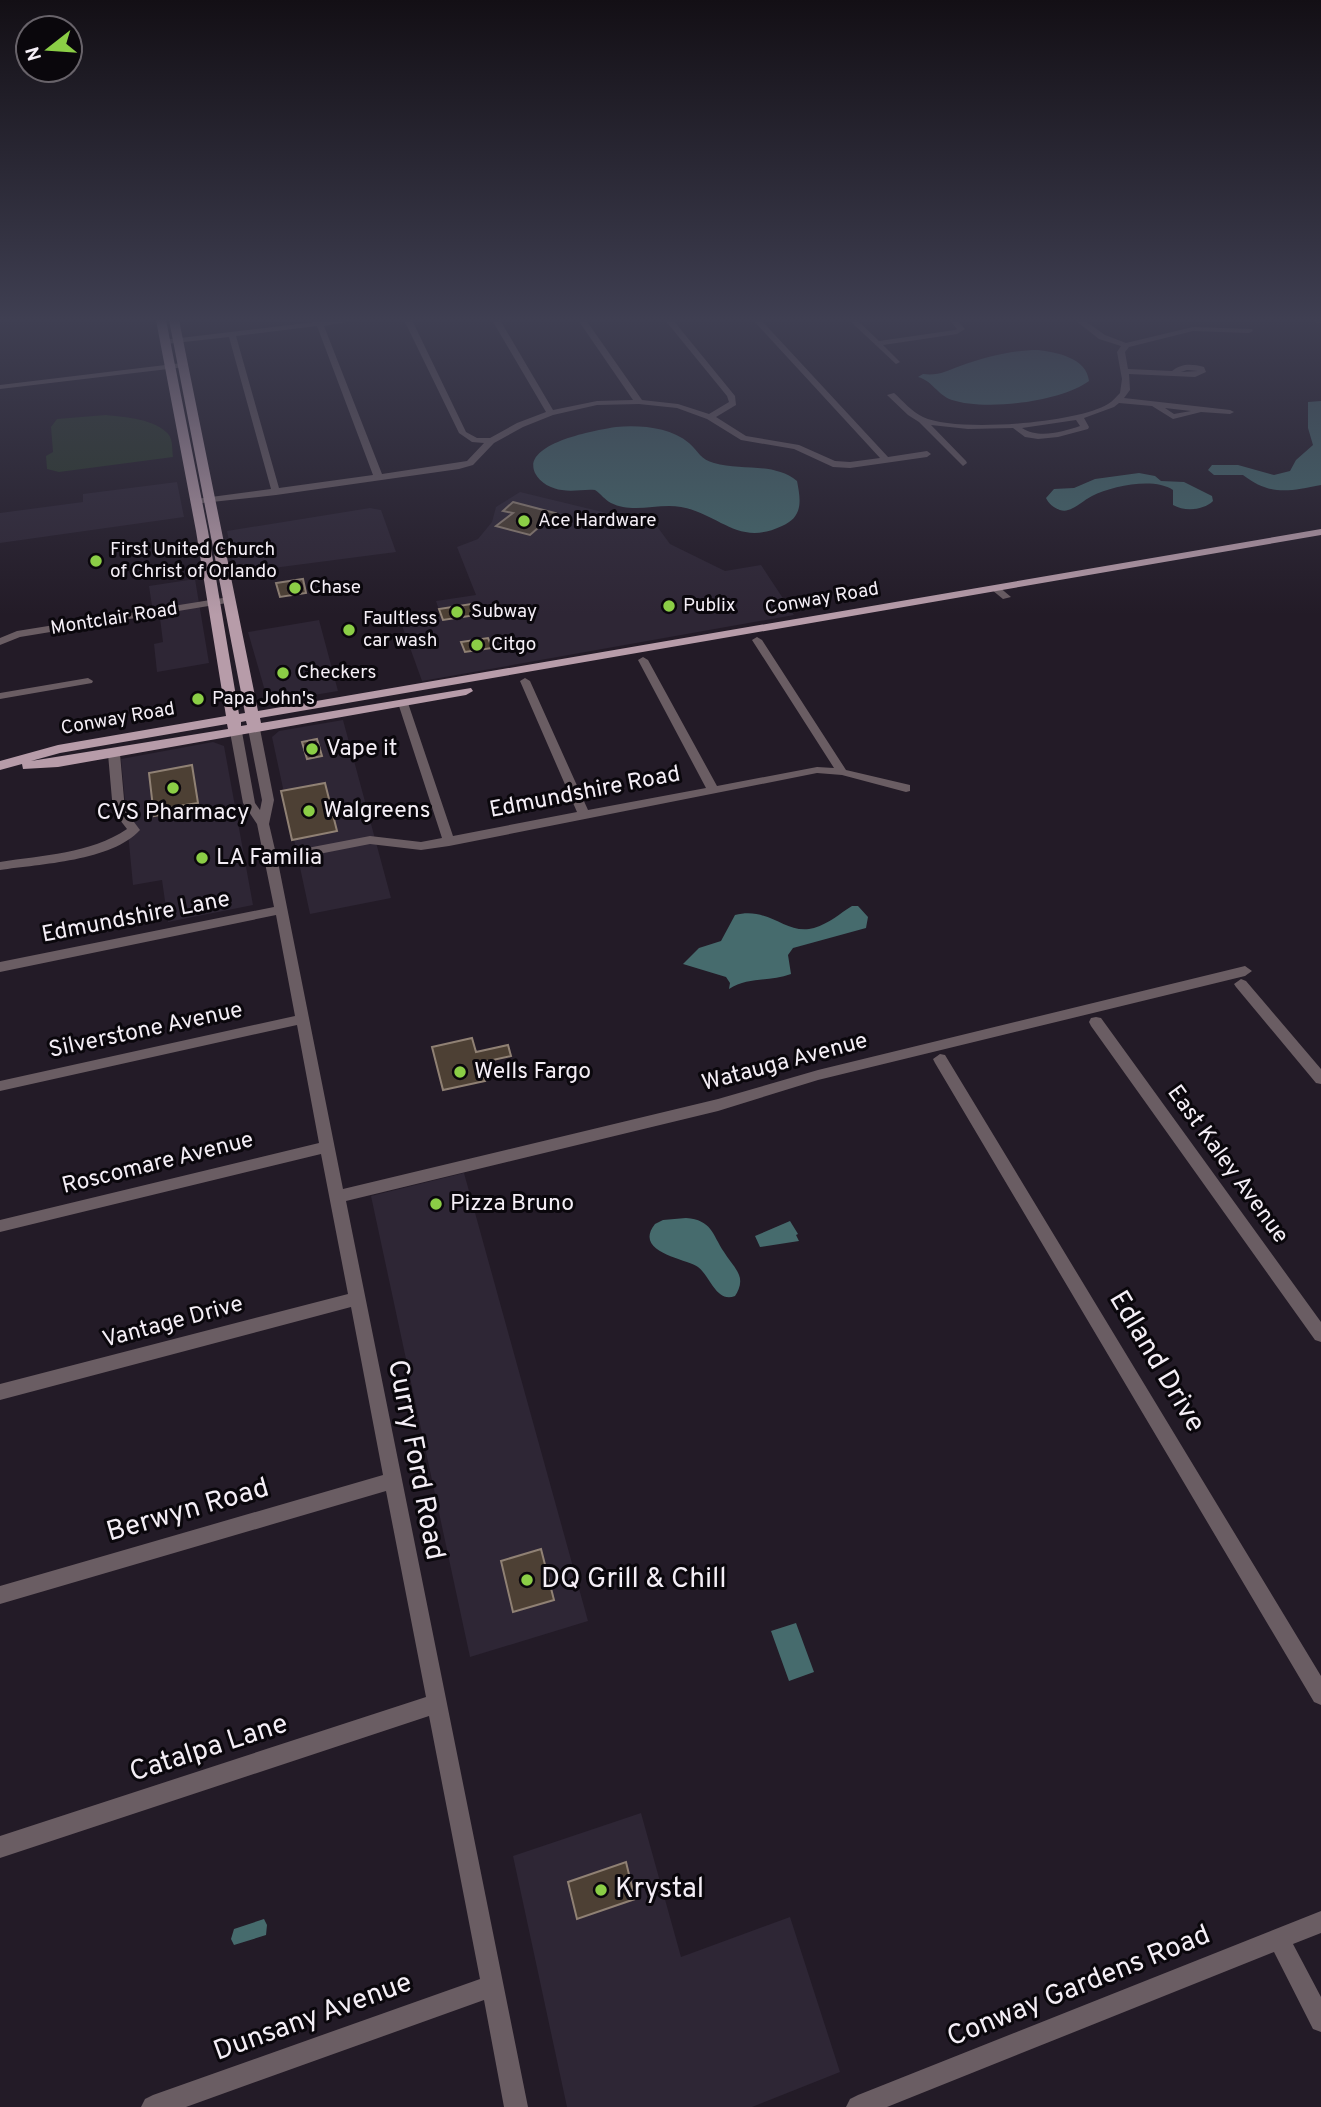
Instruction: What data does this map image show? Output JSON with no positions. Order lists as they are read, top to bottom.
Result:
{
  "streets": {
    "main road": ["Conway Road", "Curry Ford Road"],
    "street": [
      "Montclair Road",
      "Edmundshire Road",
      "Edmundshire Lane",
      "Silverstone Avenue",
      "Watauga Avenue",
      "Roscomare Avenue",
      "East Kaley Avenue",
      "Vantage Drive",
      "Edland Drive",
      "Berwyn Road",
      "Catalpa Lane",
      "Conway Gardens Road",
      "Dunsany Avenue"
    ]
  },
  "crossings": [
    ["Conway Road", "Curry Ford Road"],
    ["Montclair Road", "Curry Ford Road"],
    ["Edmundshire Road", "Curry Ford Road"],
    ["Edmundshire Lane", "Curry Ford Road"],
    ["Silverstone Avenue", "Curry Ford Road"],
    ["Watauga Avenue", "Curry Ford Road"],
    ["Roscomare Avenue", "Curry Ford Road"],
    ["Vantage Drive", "Curry Ford Road"],
    ["Curry Ford Road", "Berwyn Road"],
    ["Curry Ford Road", "Catalpa Lane"],
    ["Curry Ford Road", "Dunsany Avenue"]
  ],
  "places": [
    "Ace Hardware",
    "First United Church of Christ of Orlando",
    "Chase",
    "Publix",
    "Subway",
    "Faultless car wash",
    "Citgo",
    "Checkers",
    "Papa John's",
    "Vape it",
    "CVS Pharmacy",
    "Walgreens",
    "LA Familia",
    "Wells Fargo",
    "Pizza Bruno",
    "DQ Grill & Chill",
    "Krystal"
  ],
  "north": "left"
}
